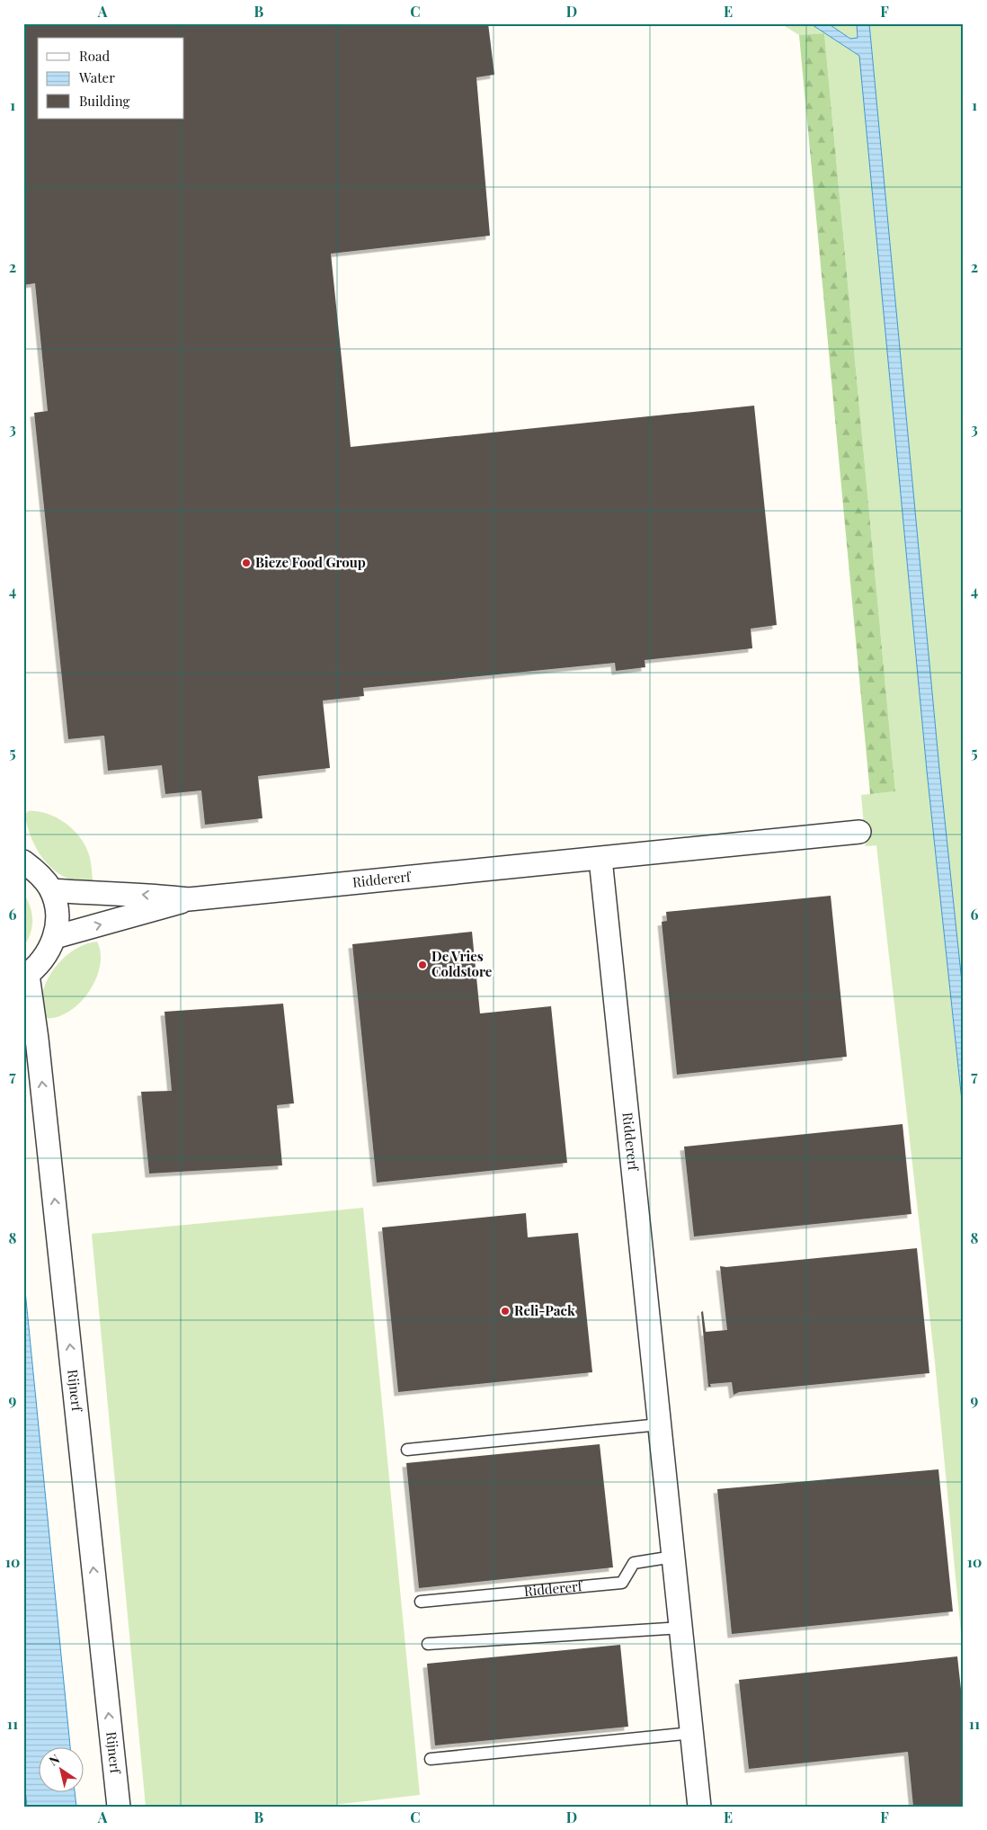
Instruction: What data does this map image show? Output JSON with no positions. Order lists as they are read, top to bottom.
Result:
{
  "streets": {
    "street": ["Riddererf", "Rijnerf"]
  },
  "one_way": ["Rijnerf"],
  "places": ["Bieze Food Group", "De Vries Coldstore", "Reli-Pack"],
  "legend": ["Road", "Water", "Building"],
  "north": "top left",
  "grid": {
    "columns": [
      "A",
      "B",
      "C",
      "D",
      "E",
      "F"
    ],
    "rows": [
      "1",
      "2",
      "3",
      "4",
      "5",
      "6",
      "7",
      "8",
      "9",
      "10",
      "11"
    ]
  }
}
